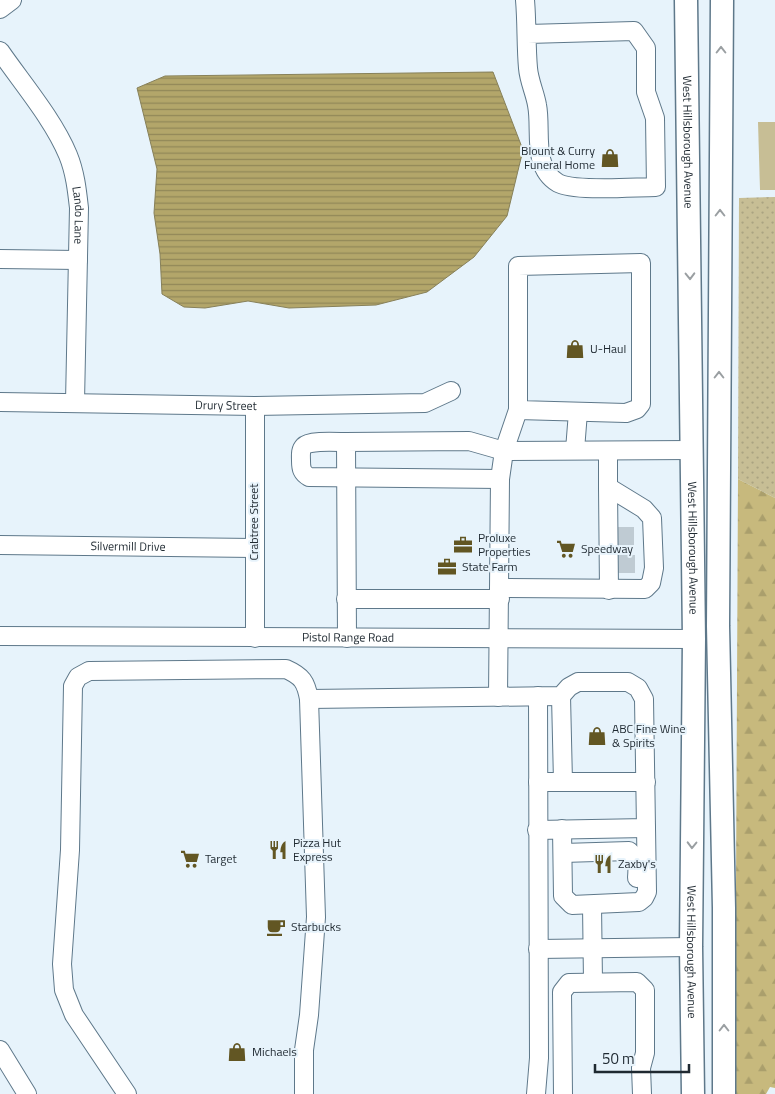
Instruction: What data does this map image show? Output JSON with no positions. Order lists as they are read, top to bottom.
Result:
{
  "streets": {
    "main road": ["West Hillsborough Avenue"],
    "street": [
      "Lando Lane",
      "Drury Street",
      "Crabtree Street",
      "Silvermill Drive",
      "Pistol Range Road"
    ]
  },
  "crossings": [
    ["West Hillsborough Avenue", "Pistol Range Road"],
    ["Lando Lane", "Drury Street"],
    ["Drury Street", "Crabtree Street"],
    ["Crabtree Street", "Silvermill Drive"],
    ["Crabtree Street", "Pistol Range Road"]
  ],
  "places": {
    "shop": [
      "Blount & Curry Funeral Home",
      "U-Haul",
      "ABC Fine Wine & Spirits",
      "Michaels"
    ],
    "office": ["Proluxe Properties", "State Farm"],
    "supermarket": ["Speedway", "Target"],
    "restaurant": ["Pizza Hut Express", "Zaxby's"],
    "cafe": ["Starbucks"]
  },
  "scale_bar": "50 m"
}
